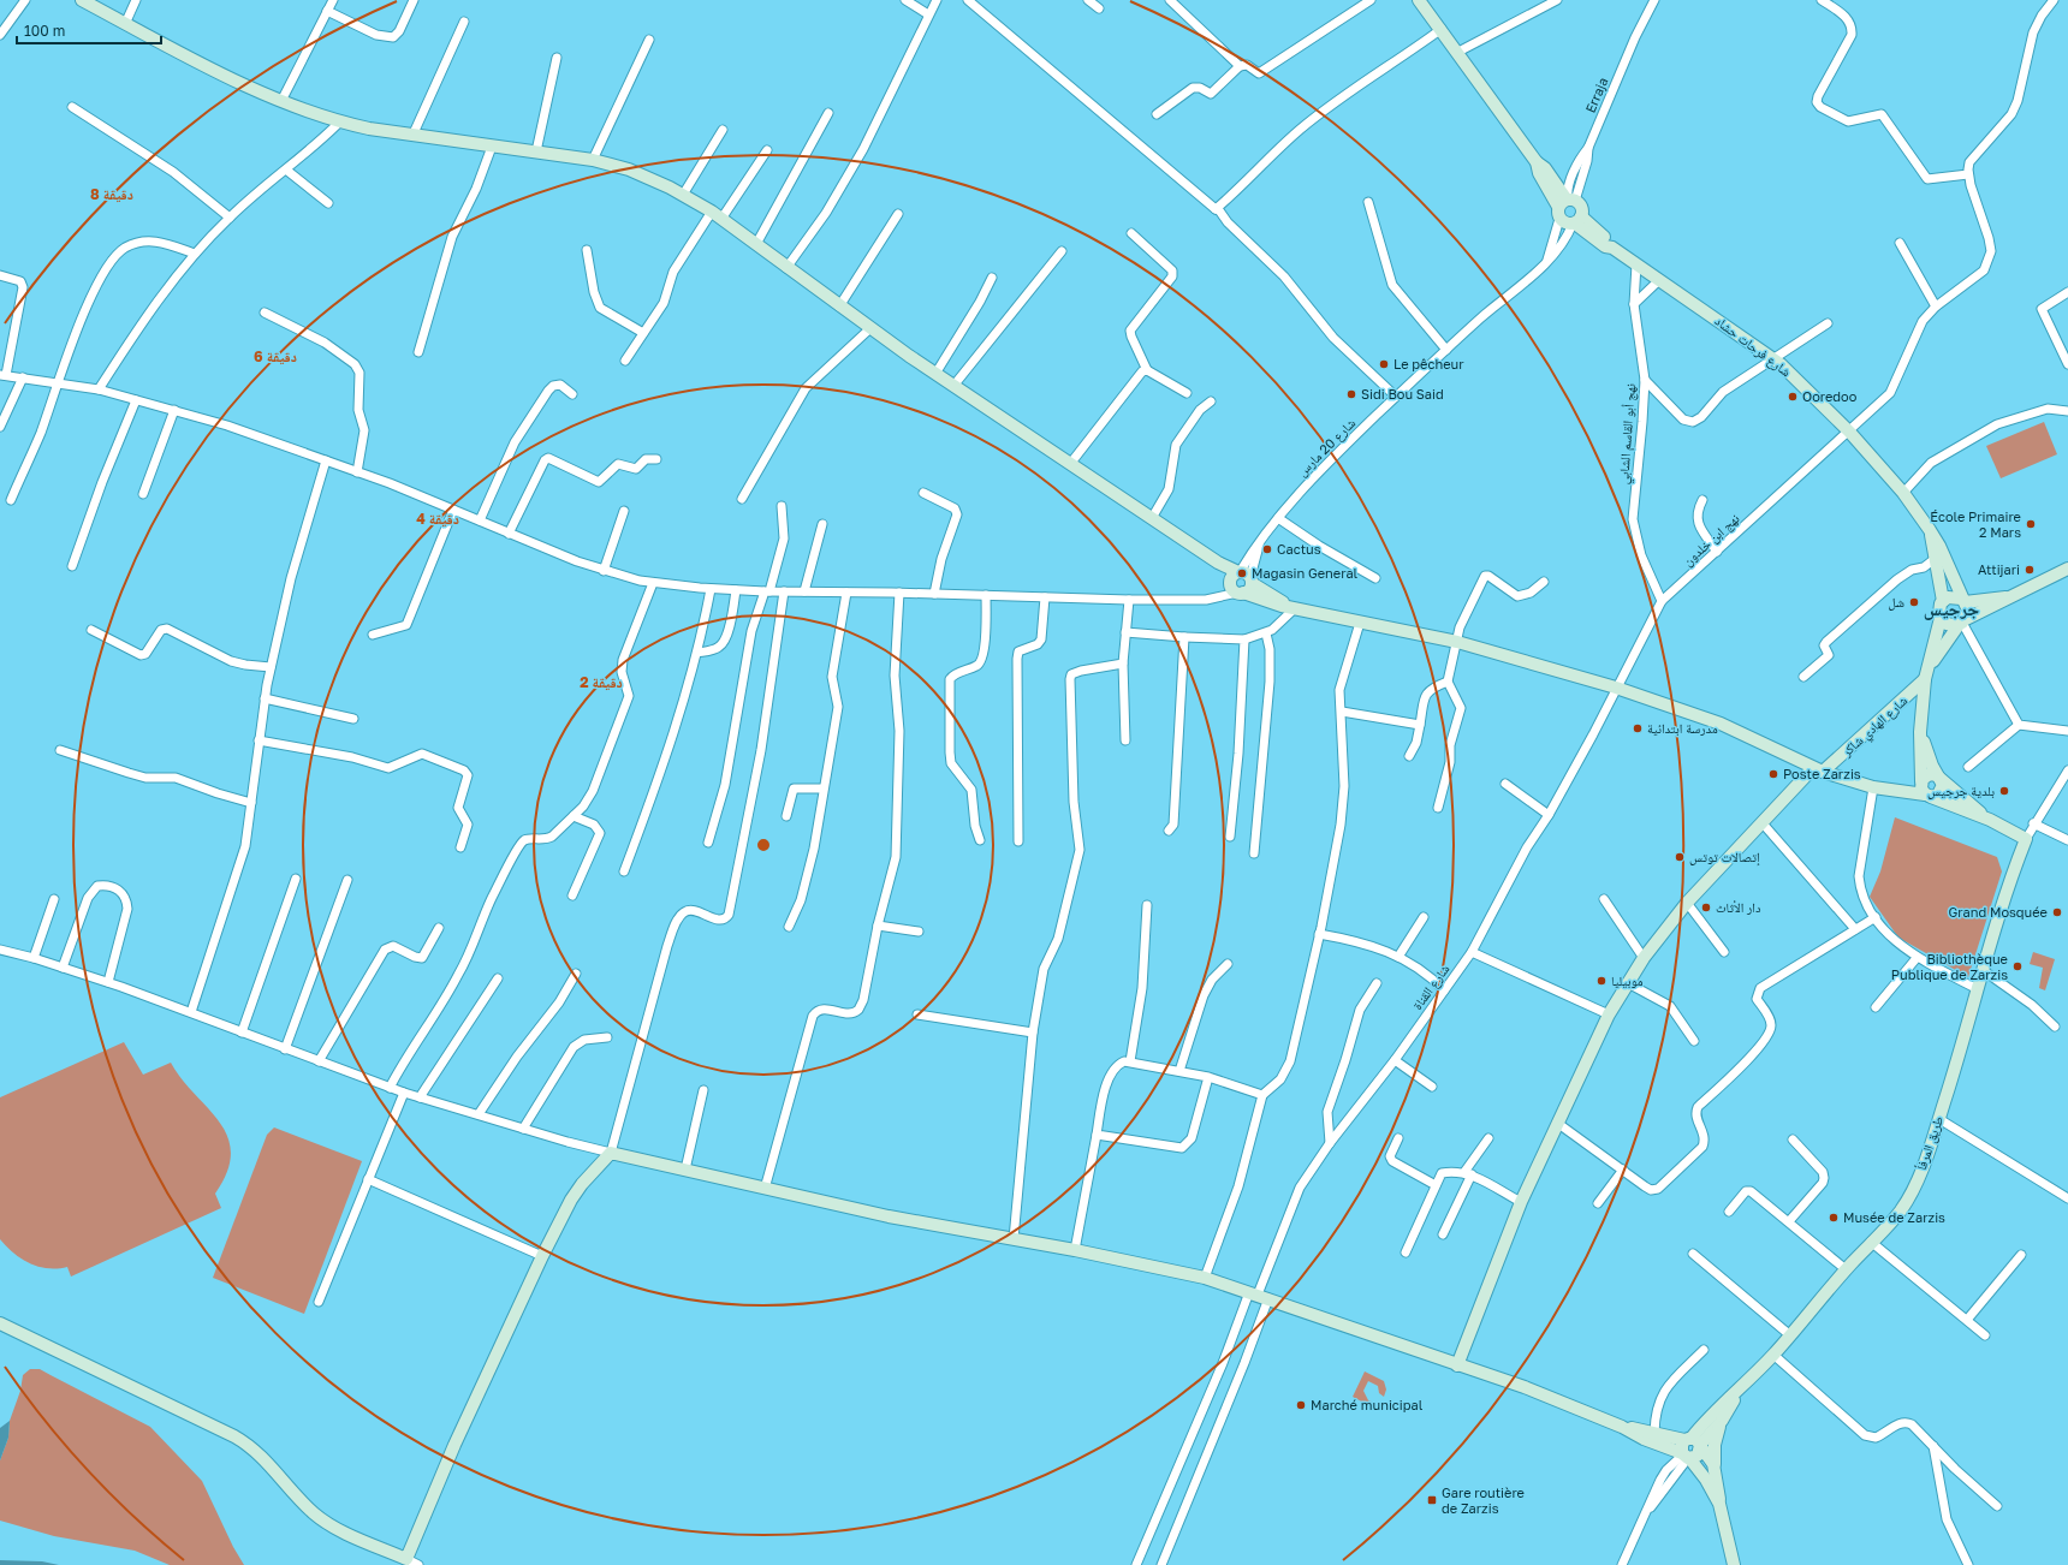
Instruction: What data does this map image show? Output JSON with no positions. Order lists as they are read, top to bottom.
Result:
{
  "streets": {
    "street": [
      "Erraja",
      "شارع فرحات حشاد",
      "نهج أبو القاسم الشابي",
      "شارع 20 مارس",
      "نهج ابن خلدون",
      "شارع الهادي شاكر",
      "شارع القناة",
      "طريق المرفأ"
    ]
  },
  "crossings": [
    ["Erraja", "شارع فرحات حشاد"],
    ["Erraja", "شارع 20 مارس"],
    ["شارع فرحات حشاد", "نهج أبو القاسم الشابي"],
    ["شارع فرحات حشاد", "شارع 20 مارس"],
    ["شارع فرحات حشاد", "نهج ابن خلدون"],
    ["نهج أبو القاسم الشابي", "نهج ابن خلدون"],
    ["نهج ابن خلدون", "شارع القناة"]
  ],
  "districts": ["جرجيس"],
  "places": {
    "other": [
      "Le pêcheur",
      "Sidi Bou Said",
      "Ooredoo",
      "École Primaire 2 Mars",
      "Cactus",
      "Attijari",
      "Magasin General",
      "شل",
      "مدرسة ابتدائية",
      "Poste Zarzis",
      "بلدية جرجيس",
      "إتصالات توتس",
      "دار الأثاث",
      "Grand Mosquée",
      "Bibliothèque Publique de Zarzis",
      "موبيليا",
      "Musée de Zarzis",
      "Marché municipal"
    ],
    "transit": ["Gare routière de Zarzis"]
  },
  "scale_bar": "100 m",
  "rings": [
    "8 دقيقة",
    "6 دقيقة",
    "4 دقيقة",
    "2 دقيقة"
  ]
}
